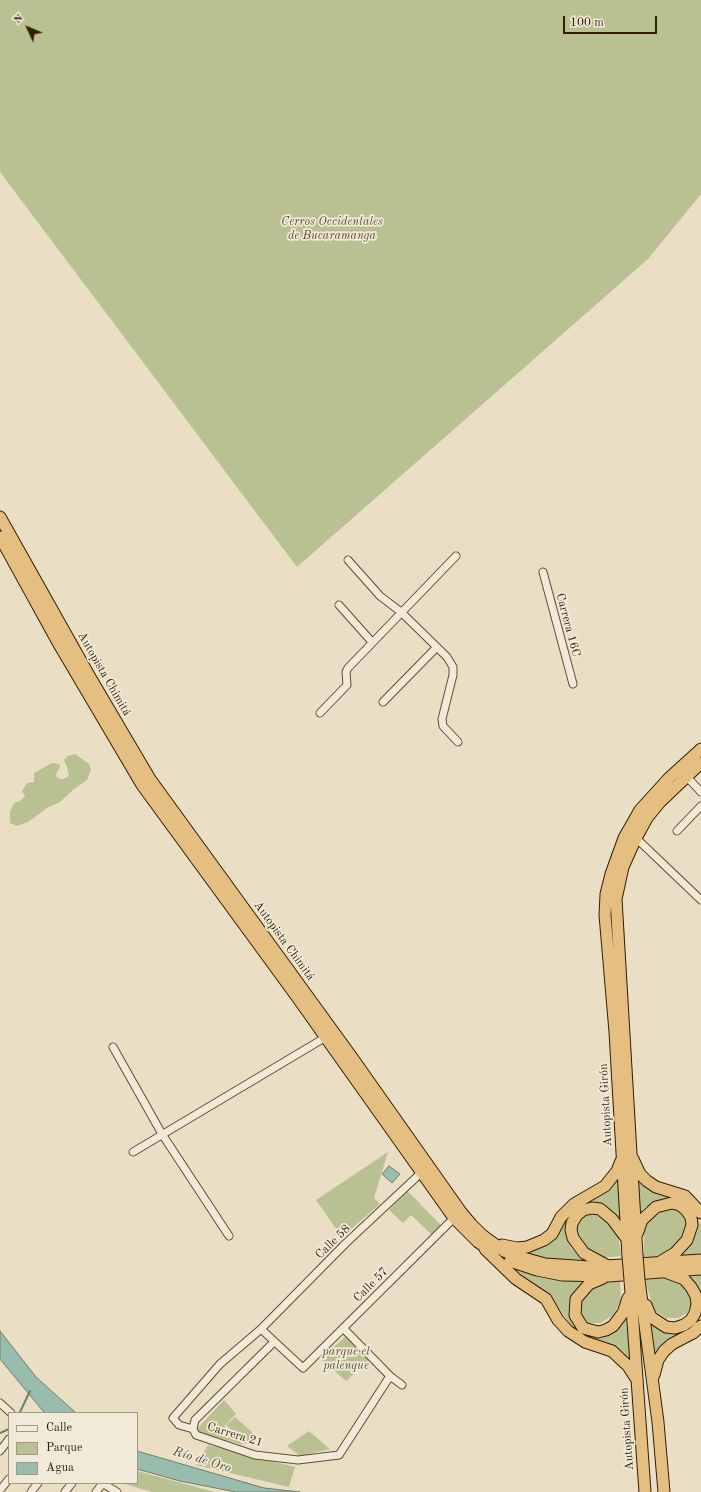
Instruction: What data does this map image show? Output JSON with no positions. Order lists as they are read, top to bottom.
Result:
{
  "streets": {
    "highway": ["Autopista Chimitá", "Autopista Girón"],
    "street": [
      "Carrera 16C",
      "Calle 58",
      "Calle 57",
      "Carrera 21"
    ]
  },
  "crossings": [
    ["Autopista Chimitá", "Autopista Girón"],
    ["Autopista Chimitá", "Calle 58"],
    ["Autopista Chimitá", "Calle 57"],
    ["Calle 58", "Carrera 21"]
  ],
  "water": ["Río de Oro"],
  "parks": ["Cerros Occidentales de Bucaramanga", "parque el palenque"],
  "legend": ["Calle", "Parque", "Agua"],
  "scale_bar": "100 m",
  "north": "top left"
}
